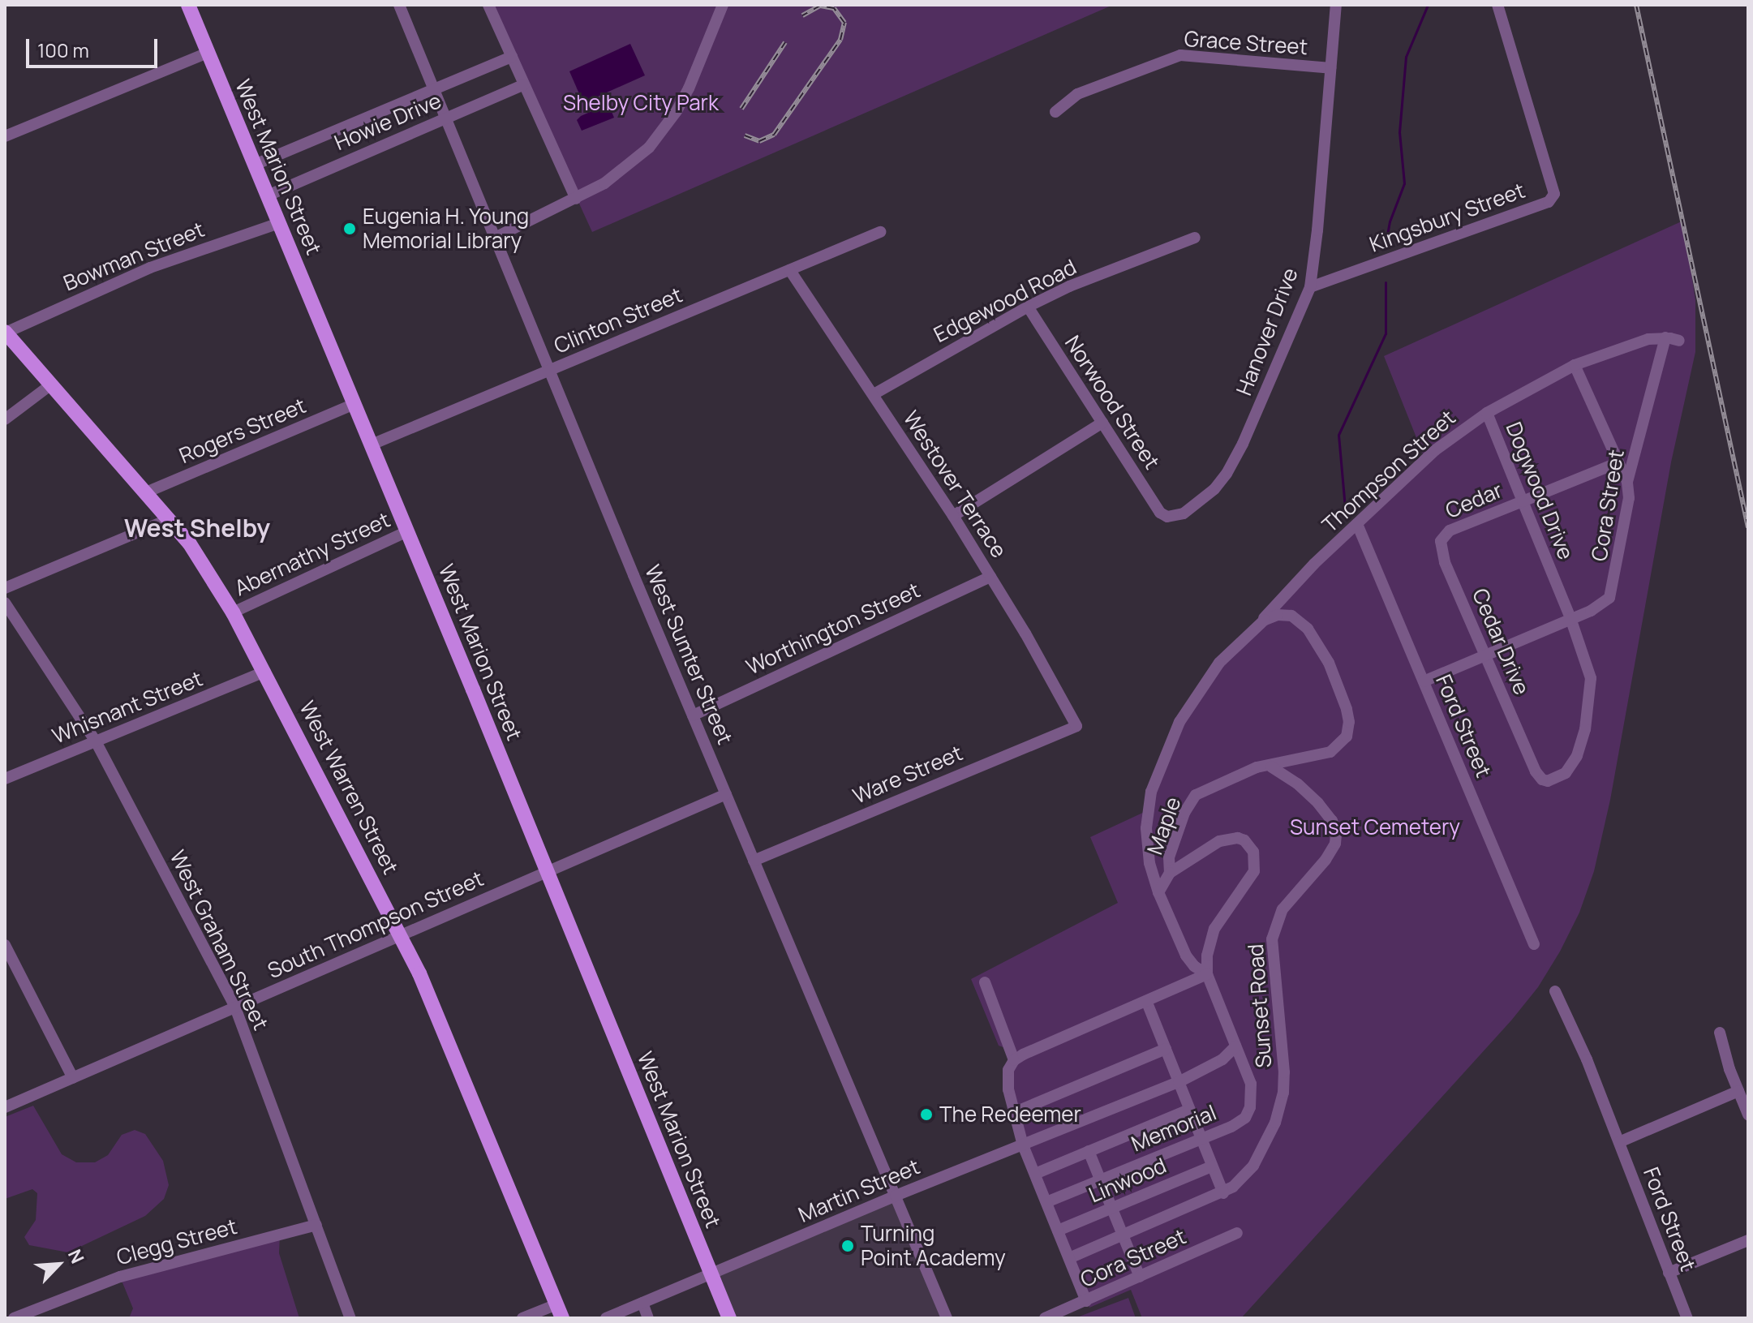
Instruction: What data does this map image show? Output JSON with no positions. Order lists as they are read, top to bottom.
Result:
{
  "streets": {
    "main road": ["West Marion Street", "West Warren Street"],
    "street": [
      "Grace Street",
      "Howie Drive",
      "Kingsbury Street",
      "Bowman Street",
      "Edgewood Road",
      "Clinton Street",
      "Hanover Drive",
      "Norwood Street",
      "Rogers Street",
      "Thompson Street",
      "Westover Terrace",
      "Dogwood Drive",
      "Cedar",
      "Cora Street",
      "Abernathy Street",
      "Worthington Street",
      "Cedar Drive",
      "West Sumter Street",
      "Whisnant Street",
      "Ford Street",
      "Ware Street",
      "Maple",
      "South Thompson Street",
      "West Graham Street",
      "Sunset Road",
      "Memorial",
      "Linwood",
      "Martin Street",
      "Clegg Street"
    ]
  },
  "crossings": [
    ["Grace Street", "Hanover Drive"],
    ["Howie Drive", "West Marion Street"],
    ["Howie Drive", "West Sumter Street"],
    ["West Marion Street", "Bowman Street"],
    ["West Marion Street", "Clinton Street"],
    ["West Marion Street", "Rogers Street"],
    ["West Marion Street", "Abernathy Street"],
    ["West Marion Street", "South Thompson Street"],
    ["West Marion Street", "Martin Street"],
    ["Kingsbury Street", "Hanover Drive"],
    ["Bowman Street", "West Warren Street"],
    ["Edgewood Road", "Norwood Street"],
    ["Edgewood Road", "Westover Terrace"],
    ["Clinton Street", "Westover Terrace"],
    ["Clinton Street", "West Sumter Street"],
    ["Hanover Drive", "Norwood Street"],
    ["Rogers Street", "West Warren Street"],
    ["Thompson Street", "Dogwood Drive"],
    ["Thompson Street", "Cora Street"],
    ["Thompson Street", "Ford Street"],
    ["Thompson Street", "Maple"],
    ["Thompson Street", "Sunset Road"],
    ["Thompson Street", "Memorial"],
    ["Westover Terrace", "Worthington Street"],
    ["Westover Terrace", "Ware Street"],
    ["Dogwood Drive", "Cedar"],
    ["Dogwood Drive", "Cora Street"],
    ["Dogwood Drive", "Cedar Drive"],
    ["Cedar", "Cedar Drive"],
    ["Cora Street", "Cedar Drive"],
    ["Cora Street", "Ford Street"],
    ["Abernathy Street", "West Warren Street"],
    ["Worthington Street", "West Sumter Street"],
    ["West Sumter Street", "Ware Street"],
    ["West Sumter Street", "South Thompson Street"],
    ["West Sumter Street", "Martin Street"],
    ["Whisnant Street", "West Warren Street"],
    ["Whisnant Street", "West Graham Street"],
    ["West Warren Street", "South Thompson Street"],
    ["Maple", "Sunset Road"],
    ["South Thompson Street", "West Graham Street"],
    ["West Graham Street", "Clegg Street"],
    ["Memorial", "Martin Street"]
  ],
  "districts": ["West Shelby"],
  "parks": ["Shelby City Park", "Sunset Cemetery"],
  "places": ["Eugenia H. Young Memorial Library", "The Redeemer", "Turning Point Academy"],
  "scale_bar": "100 m",
  "north": "top right"
}
